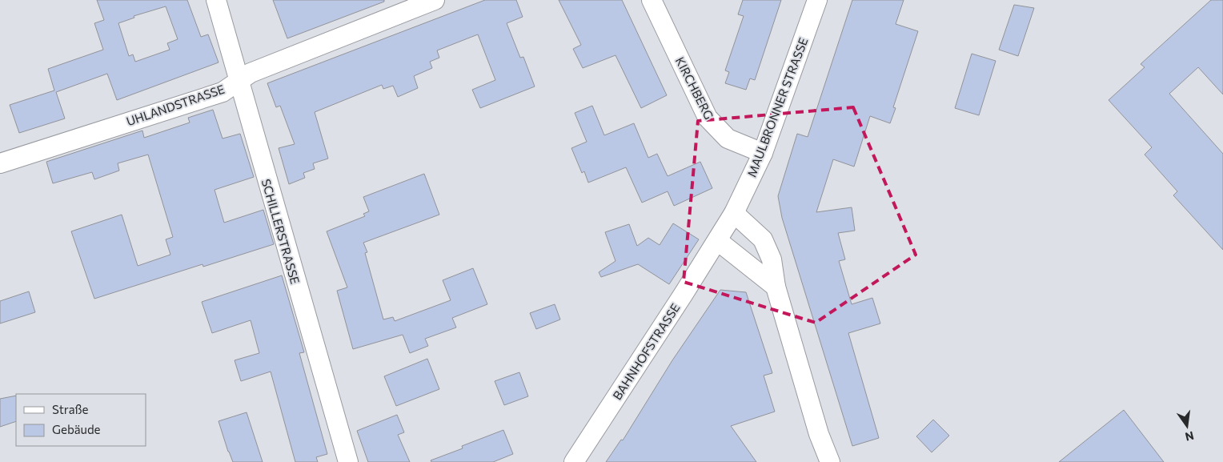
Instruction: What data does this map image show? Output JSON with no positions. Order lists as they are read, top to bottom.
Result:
{
  "streets": {
    "street": [
      "KIRCHBERG",
      "UHLANDSTRASSE",
      "MAULBRONNER STRASSE",
      "SCHILLERSTRASSE",
      "BAHNHOFSTRASSE"
    ]
  },
  "crossings": [
    ["KIRCHBERG", "MAULBRONNER STRASSE"],
    ["UHLANDSTRASSE", "SCHILLERSTRASSE"],
    ["MAULBRONNER STRASSE", "BAHNHOFSTRASSE"]
  ],
  "legend": ["Straße", "Gebäude"],
  "north": "bottom"
}
